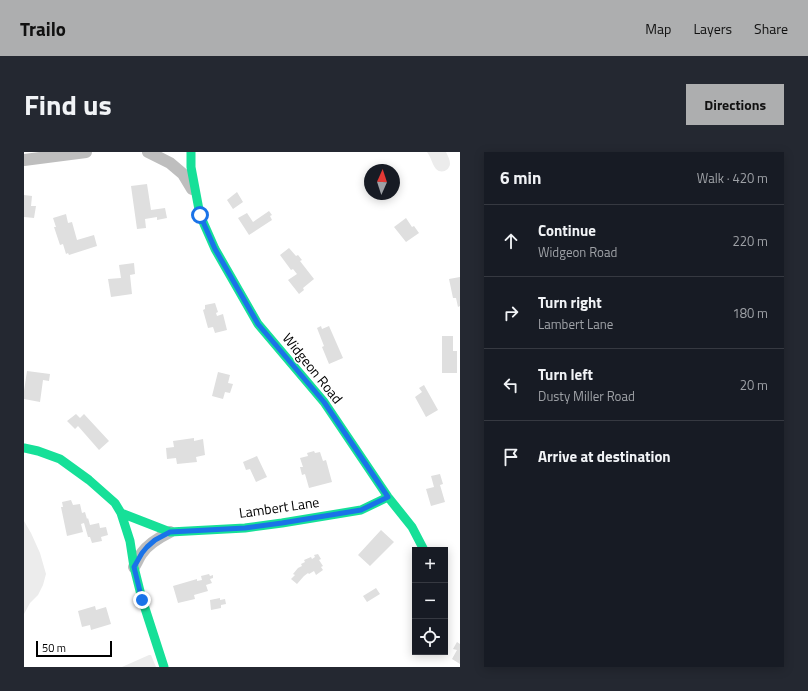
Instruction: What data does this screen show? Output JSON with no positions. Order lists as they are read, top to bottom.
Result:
{
  "streets": {
    "street": ["Widgeon Road", "Lambert Lane"]
  },
  "crossings": [
    ["Widgeon Road", "Lambert Lane"]
  ],
  "scale_bar": "50 m",
  "north": "top",
  "page": {
    "header": "Trailo",
    "nav": ["Map", "Layers", "Share"],
    "title": "Find us",
    "buttons": "Directions",
    "heading": ["6 min", "Walk · 420 m"],
    "list": [
      ["Continue", "Widgeon Road", "220 m"],
      ["Turn right", "Lambert Lane", "180 m"],
      ["Turn left", "Dusty Miller Road", "20 m"],
      "Arrive at destination"
    ],
    "map_buttons": ["+", "−"],
    "scale": "50 m"
  }
}
